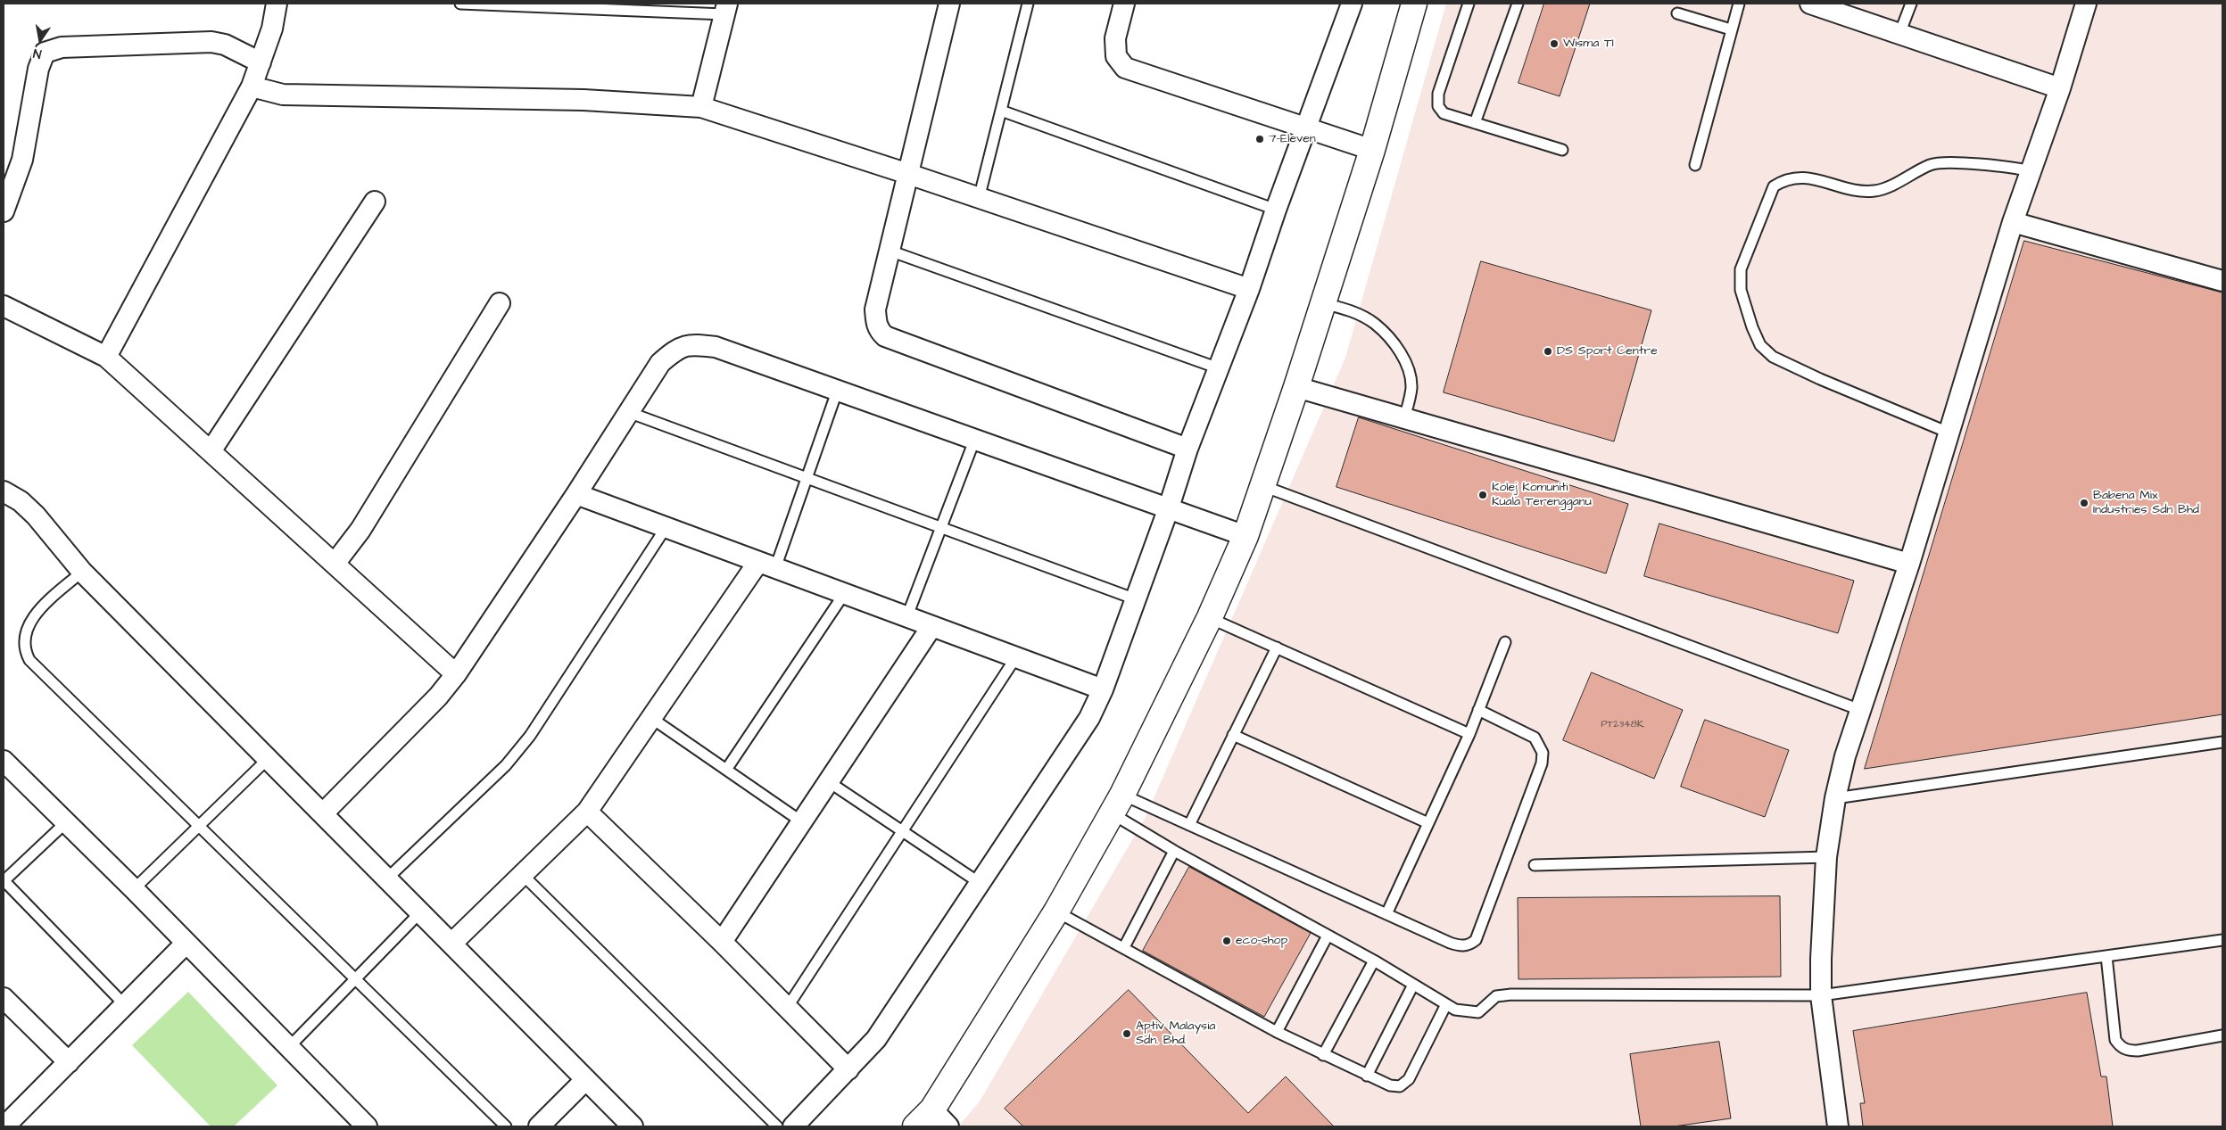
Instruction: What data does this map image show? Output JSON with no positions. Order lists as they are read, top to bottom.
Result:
{
  "places": [
    "Wisma TI",
    "7-Eleven",
    "DS Sport Centre",
    "Kolej Komuniti Kuala Terengganu",
    "Babena Mix Industries Sdn Bhd",
    "eco-shop",
    "Aptiv Malaysia Sdn. Bhd."
  ],
  "house_numbers": ["PT2348K,"],
  "north": "bottom"
}
